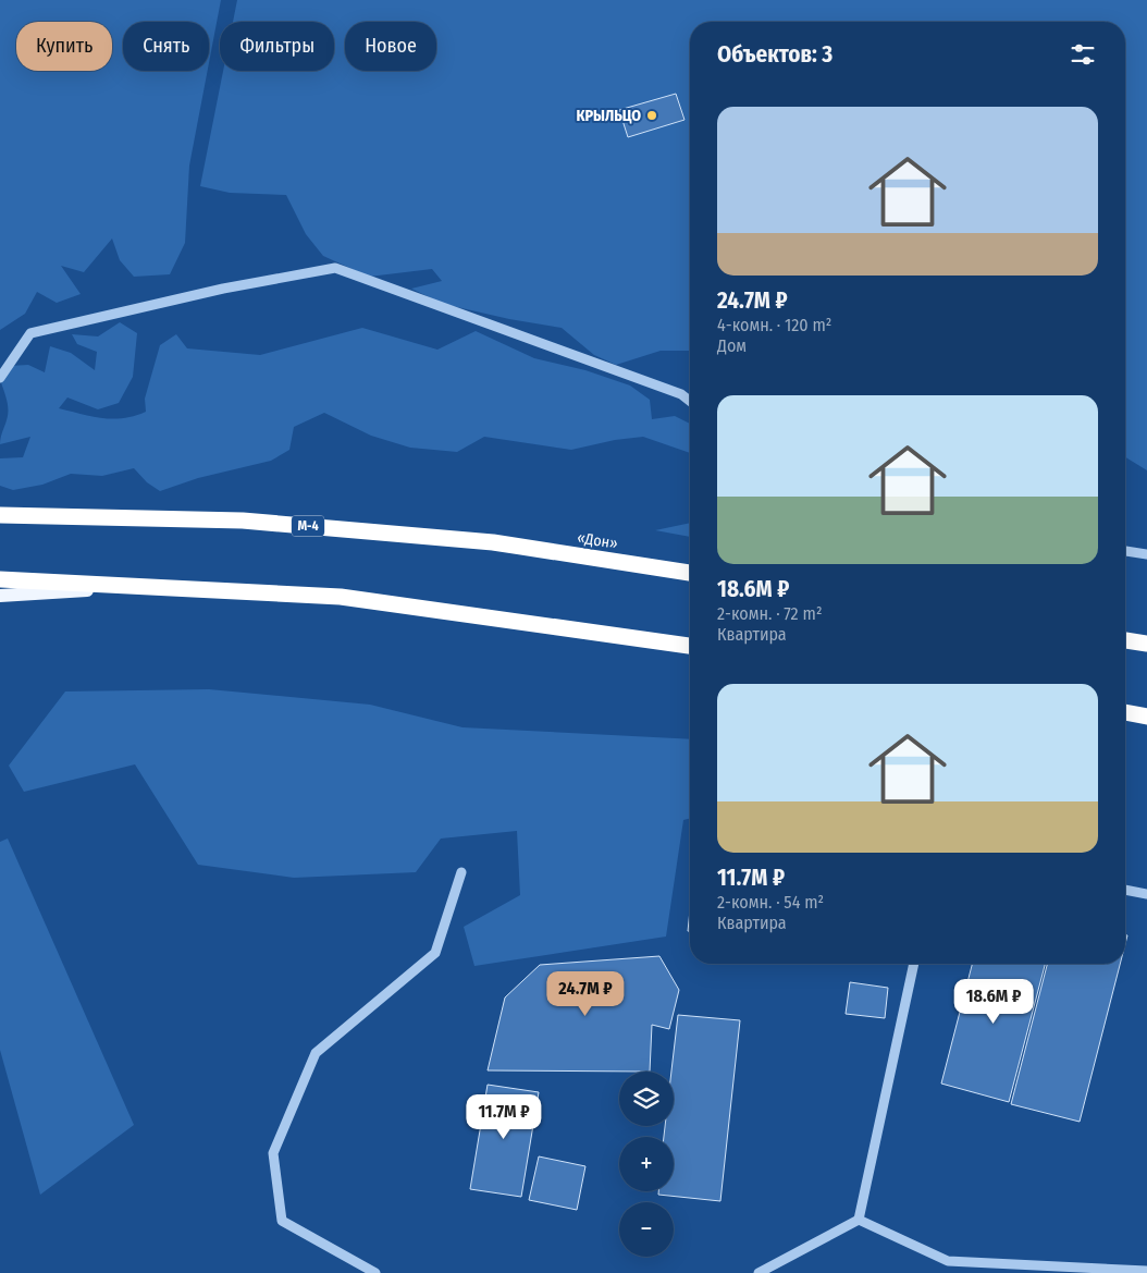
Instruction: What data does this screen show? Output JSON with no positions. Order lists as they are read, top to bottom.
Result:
{
  "streets": {
    "highway": ["М-4", "«Дон»"]
  },
  "places": ["КРЫЛЬЦО"],
  "page": {
    "chip": [
      "Купить",
      "Снять",
      "Фильтры",
      "Новое"
    ],
    "heading": "Объектов: 3",
    "list": [
      {
        "name": "24.7M ₽",
        "note": "4-комн. · 120 m² · Дом"
      },
      {
        "name": "18.6M ₽",
        "note": "2-комн. · 72 m² · Квартира"
      },
      {
        "name": "11.7M ₽",
        "note": "2-комн. · 54 m² · Квартира"
      }
    ],
    "price": ["24.7M ₽", "18.6M ₽", "11.7M ₽"],
    "map_buttons": ["+", "−"]
  }
}
